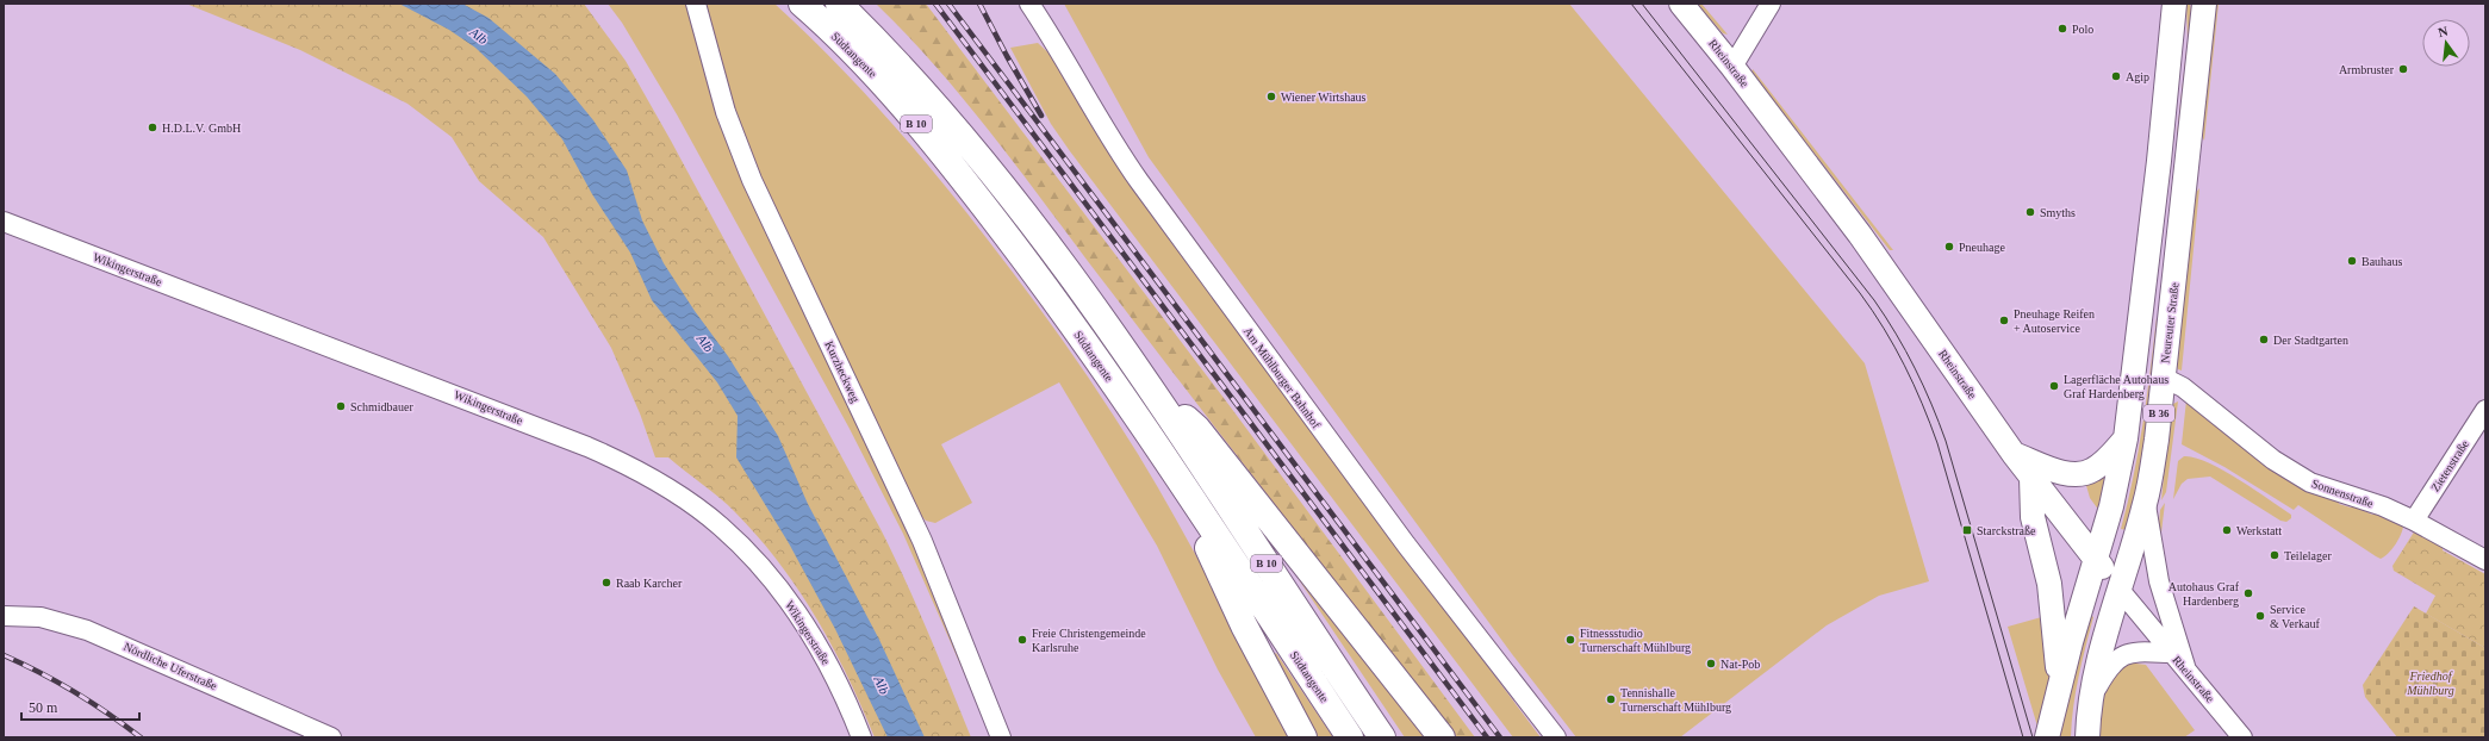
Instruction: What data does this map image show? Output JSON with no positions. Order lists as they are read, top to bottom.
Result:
{
  "streets": {
    "highway": ["Südtangente", "B 10"],
    "main road": ["Rheinstraße", "Neureuter Straße", "B 36"],
    "street": [
      "Wikingerstraße",
      "Kurzheckweg",
      "Am Mühlburger Bahnhof",
      "Zietenstraße",
      "Sonnenstraße",
      "Nördliche Uferstraße"
    ]
  },
  "crossings": [
    ["Rheinstraße", "Neureuter Straße"],
    ["Neureuter Straße", "B 36"],
    ["Neureuter Straße", "Sonnenstraße"],
    ["Zietenstraße", "Sonnenstraße"]
  ],
  "water": ["Alb"],
  "parks": ["Friedhof Mühlburg"],
  "places": {
    "other": [
      "Polo",
      "Armbruster",
      "Agip",
      "Wiener Wirtshaus",
      "H.D.L.V. GmbH",
      "Smyths",
      "Pneuhage",
      "Bauhaus",
      "Pneuhage Reifen + Autoservice",
      "Der Stadtgarten",
      "Lagerfläche Autohaus Graf Hardenberg",
      "Schmidbauer",
      "Werkstatt",
      "Teilelager",
      "Raab Karcher",
      "Autohaus Graf Hardenberg",
      "Service & Verkauf",
      "Freie Christengemeinde Karlsruhe",
      "Fitnessstudio Turnerschaft Mühlburg",
      "Nat-Pob",
      "Tennishalle Turnerschaft Mühlburg"
    ],
    "transit": ["Starckstraße"]
  },
  "scale_bar": "50 m",
  "north": "top"
}
